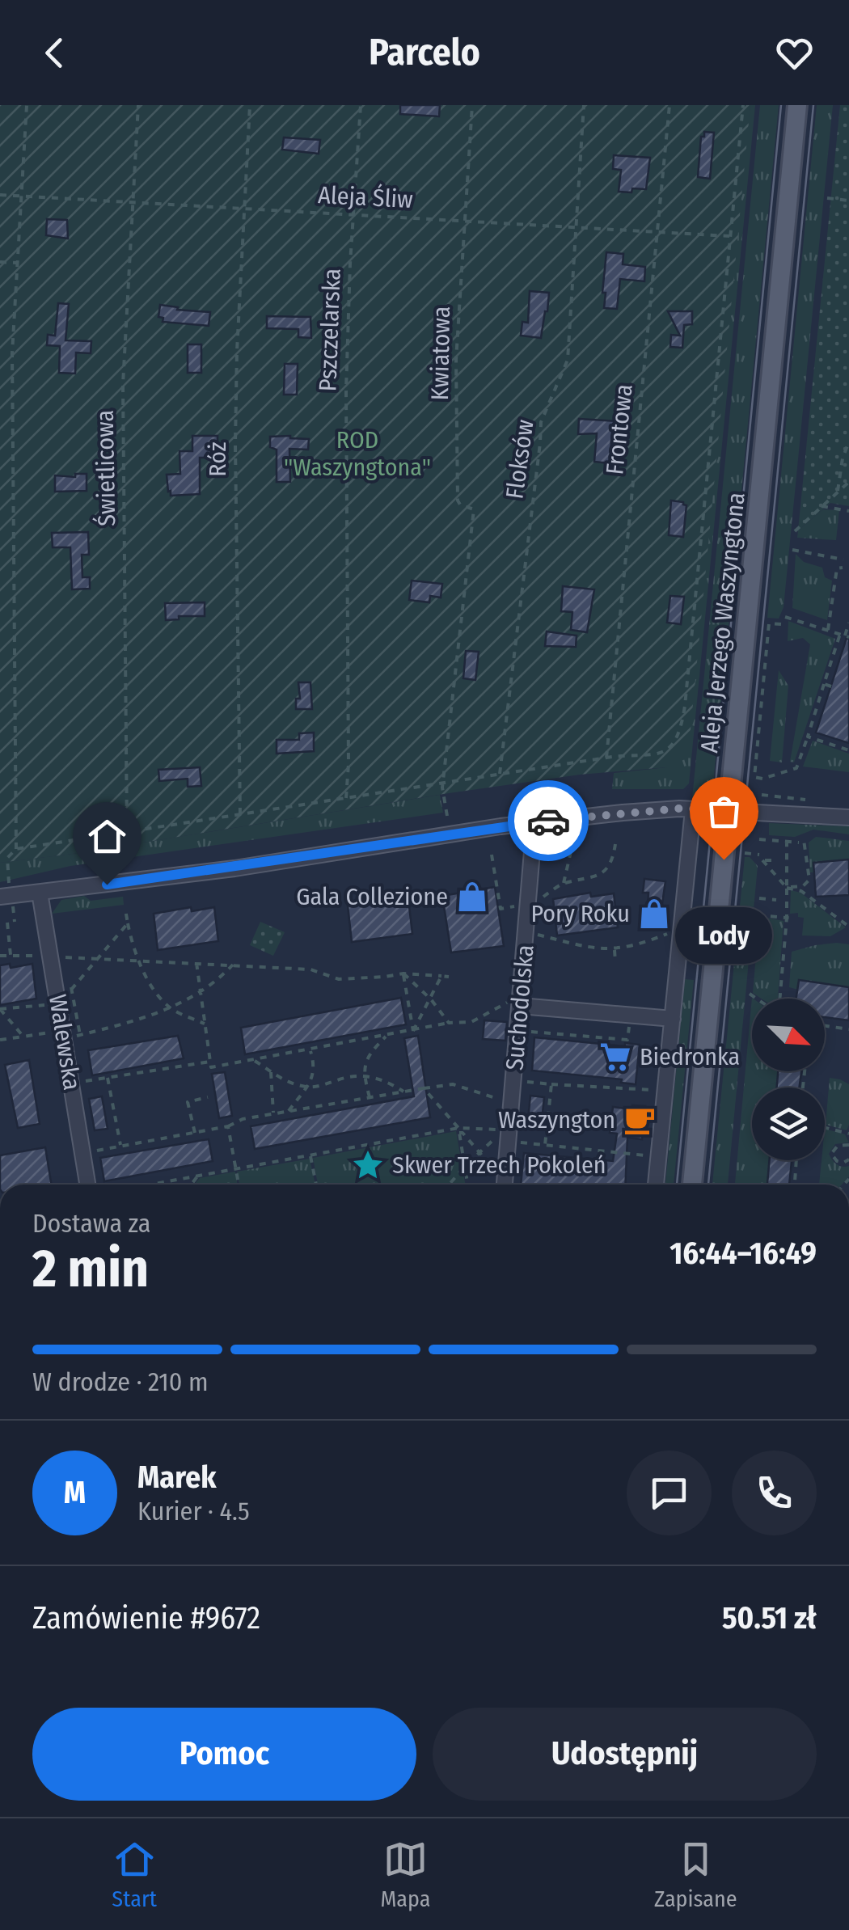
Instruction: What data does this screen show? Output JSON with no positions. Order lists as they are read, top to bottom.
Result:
{
  "streets": {
    "main road": ["Aleja Jerzego Waszyngtona"],
    "street": ["Suchodolska", "Walewska"],
    "path": [
      "Aleja Śliw",
      "Pszczelarska",
      "Kwiatowa",
      "Frontowa",
      "Róż",
      "Floksów",
      "Świetlicowa"
    ]
  },
  "crossings": [
    ["Aleja Śliw", "Pszczelarska"],
    ["Aleja Śliw", "Kwiatowa"],
    ["Aleja Śliw", "Frontowa"],
    ["Aleja Śliw", "Róż"],
    ["Aleja Śliw", "Floksów"],
    ["Aleja Śliw", "Świetlicowa"]
  ],
  "parks": ["ROD \"Waszyngtona\""],
  "places": {
    "other": ["Lody"],
    "shop": ["Gala Collezione", "Pory Roku"],
    "supermarket": ["Biedronka"],
    "cafe": ["Waszyngton"],
    "place": ["Skwer Trzech Pokoleń"]
  },
  "north": "bottom right",
  "page": {
    "header": "Parcelo",
    "bubble": "Lody",
    "heading": ["2 min", "Dostawa za", "16:44–16:49"],
    "panel": [
      "Marek",
      "Kurier · 4.5",
      "Zamówienie #9672",
      "50.51 zł"
    ],
    "bar": "W drodze · 210 m",
    "round": "M",
    "buttons": ["Pomoc", "Udostępnij"],
    "tabs": ["Start", "Mapa", "Zapisane"]
  }
}
